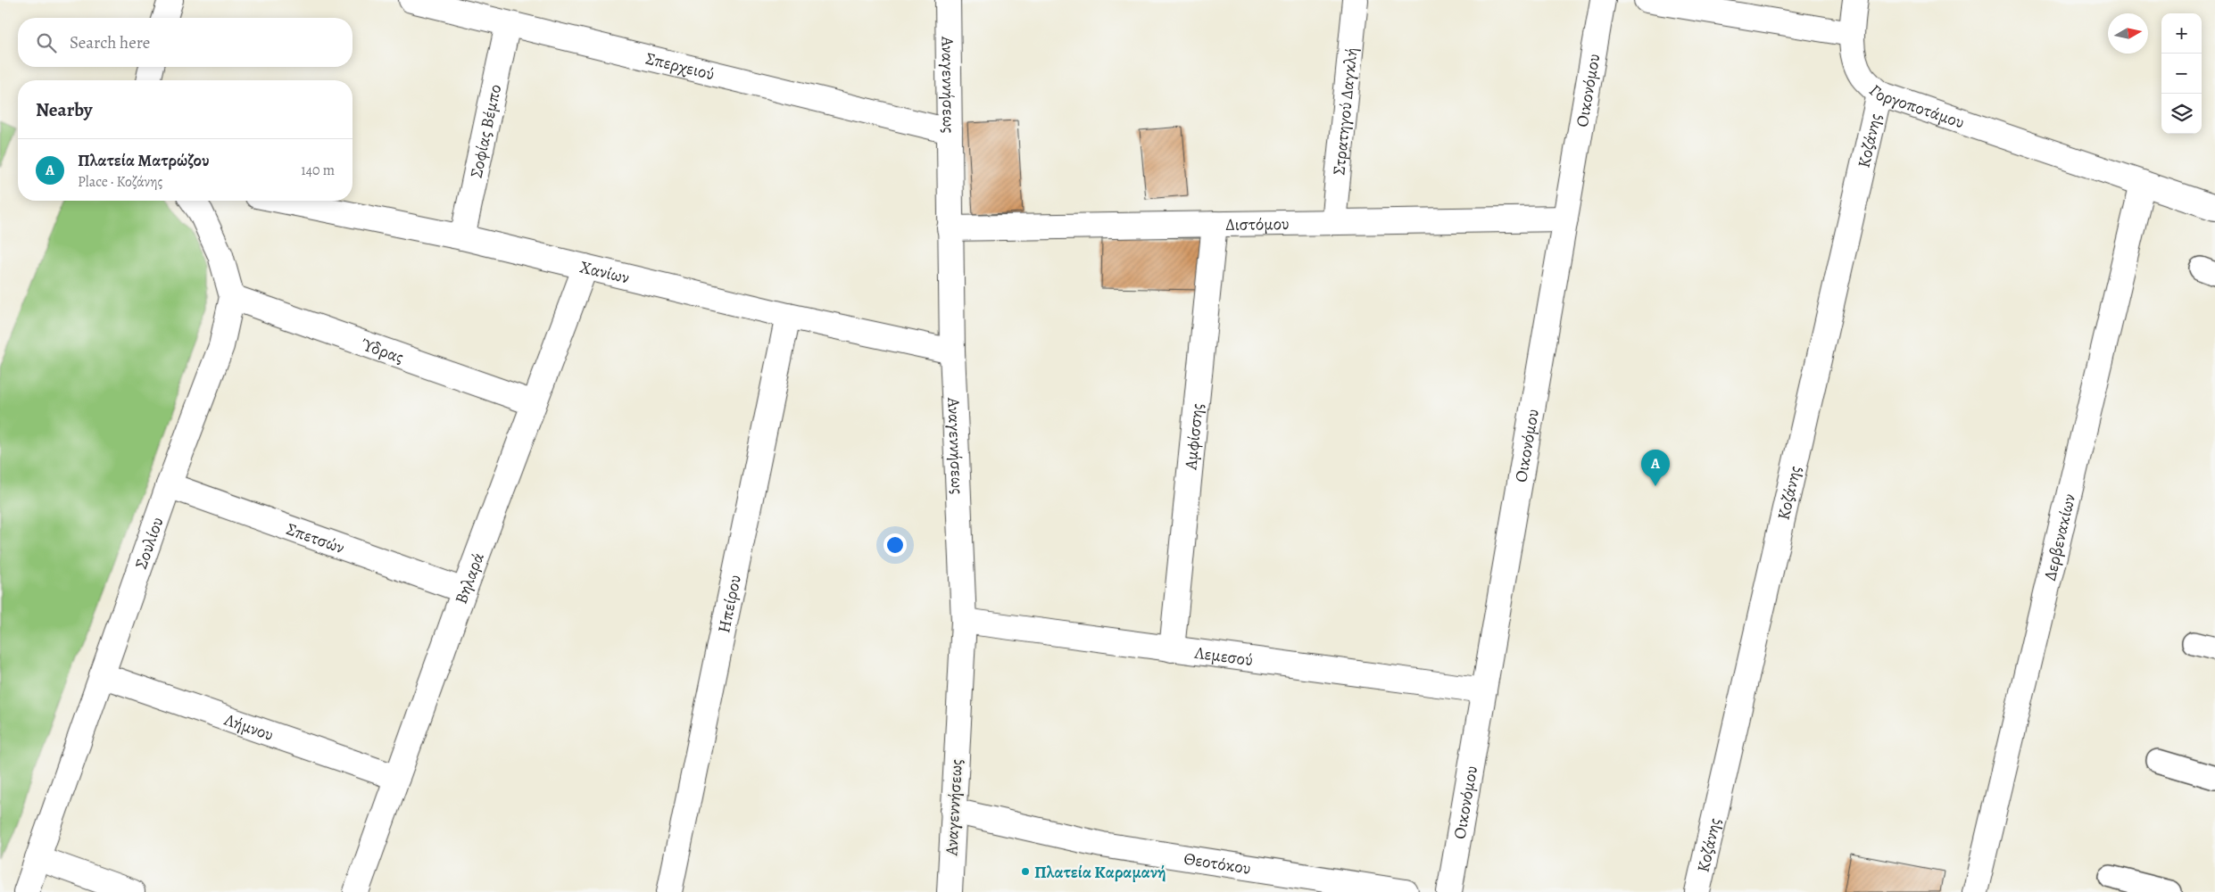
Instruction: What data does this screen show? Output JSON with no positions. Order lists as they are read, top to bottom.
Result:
{
  "streets": {
    "street": [
      "Σπερχειού",
      "Αναγεννήσεως",
      "Οικονόμου",
      "Γοργοποτάμου",
      "Στρατηγού Δαγκλή",
      "Σοφίας Βέμπο",
      "Κοζάνης",
      "Διστόμου",
      "Χανίων",
      "Ύδρας",
      "Αμφίσσης",
      "Δερβενακίων",
      "Σπετσών",
      "Σουλίου",
      "Βηλαρά",
      "Ηπείρου",
      "Λεμεσού",
      "Λήμνου",
      "Θεοτόκου"
    ]
  },
  "crossings": [
    ["Σπερχειού", "Αναγεννήσεως"],
    ["Σπερχειού", "Σοφίας Βέμπο"],
    ["Αναγεννήσεως", "Διστόμου"],
    ["Αναγεννήσεως", "Χανίων"],
    ["Αναγεννήσεως", "Λεμεσού"],
    ["Αναγεννήσεως", "Θεοτόκου"],
    ["Οικονόμου", "Διστόμου"],
    ["Οικονόμου", "Λεμεσού"],
    ["Γοργοποτάμου", "Κοζάνης"],
    ["Γοργοποτάμου", "Δερβενακίων"],
    ["Στρατηγού Δαγκλή", "Διστόμου"],
    ["Σοφίας Βέμπο", "Χανίων"],
    ["Διστόμου", "Αμφίσσης"],
    ["Χανίων", "Βηλαρά"],
    ["Χανίων", "Ηπείρου"],
    ["Ύδρας", "Σουλίου"],
    ["Ύδρας", "Βηλαρά"],
    ["Αμφίσσης", "Λεμεσού"],
    ["Σπετσών", "Σουλίου"],
    ["Σπετσών", "Βηλαρά"],
    ["Σουλίου", "Λήμνου"],
    ["Βηλαρά", "Λήμνου"]
  ],
  "places": ["Πλατεία Καραμανή"],
  "north": "right",
  "page": {
    "map_buttons": ["+", "−"],
    "search": "Search here",
    "heading": "Nearby",
    "list": [
      {
        "mark": "A",
        "name": "Πλατεία Ματρώζου",
        "note": "Place · Κοζάνης",
        "value": "140 m"
      }
    ],
    "pins": "A"
  }
}
